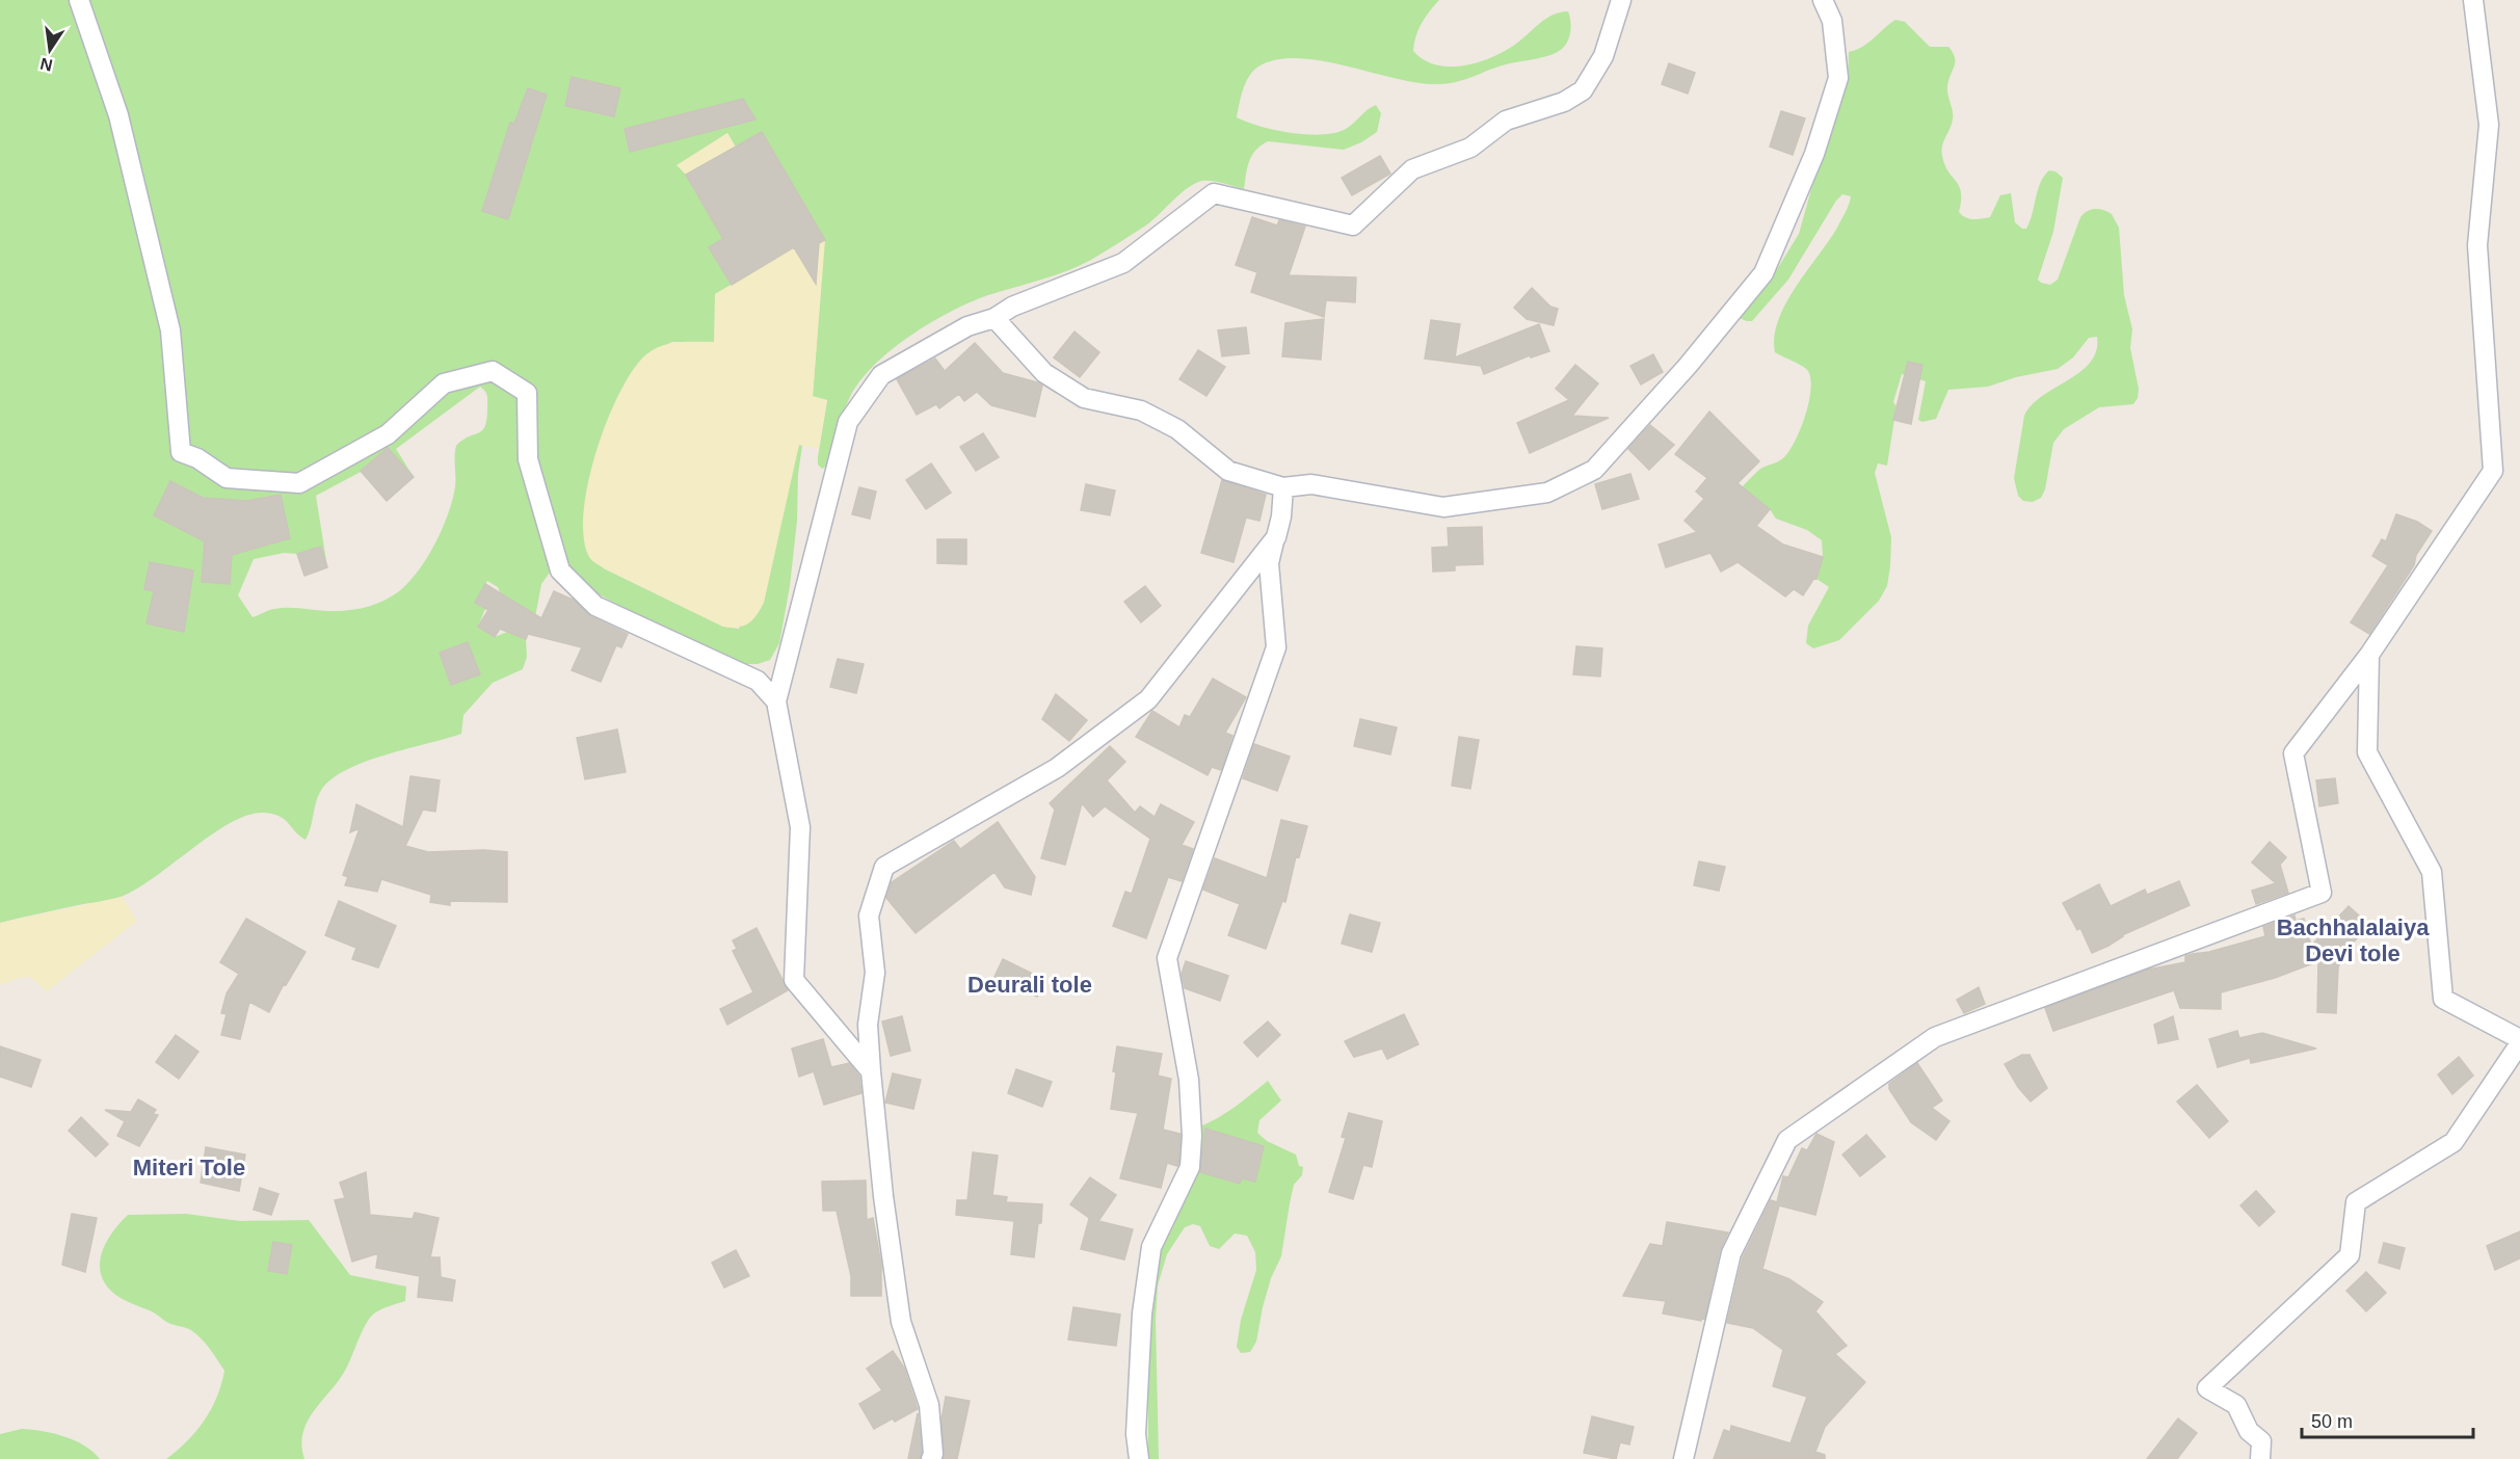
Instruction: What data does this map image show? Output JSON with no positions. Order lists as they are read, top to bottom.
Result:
{
  "districts": ["Bachhalalaiya Devi tole", "Deurali tole", "Miteri Tole"],
  "scale_bar": "50 m",
  "north": "bottom"
}
